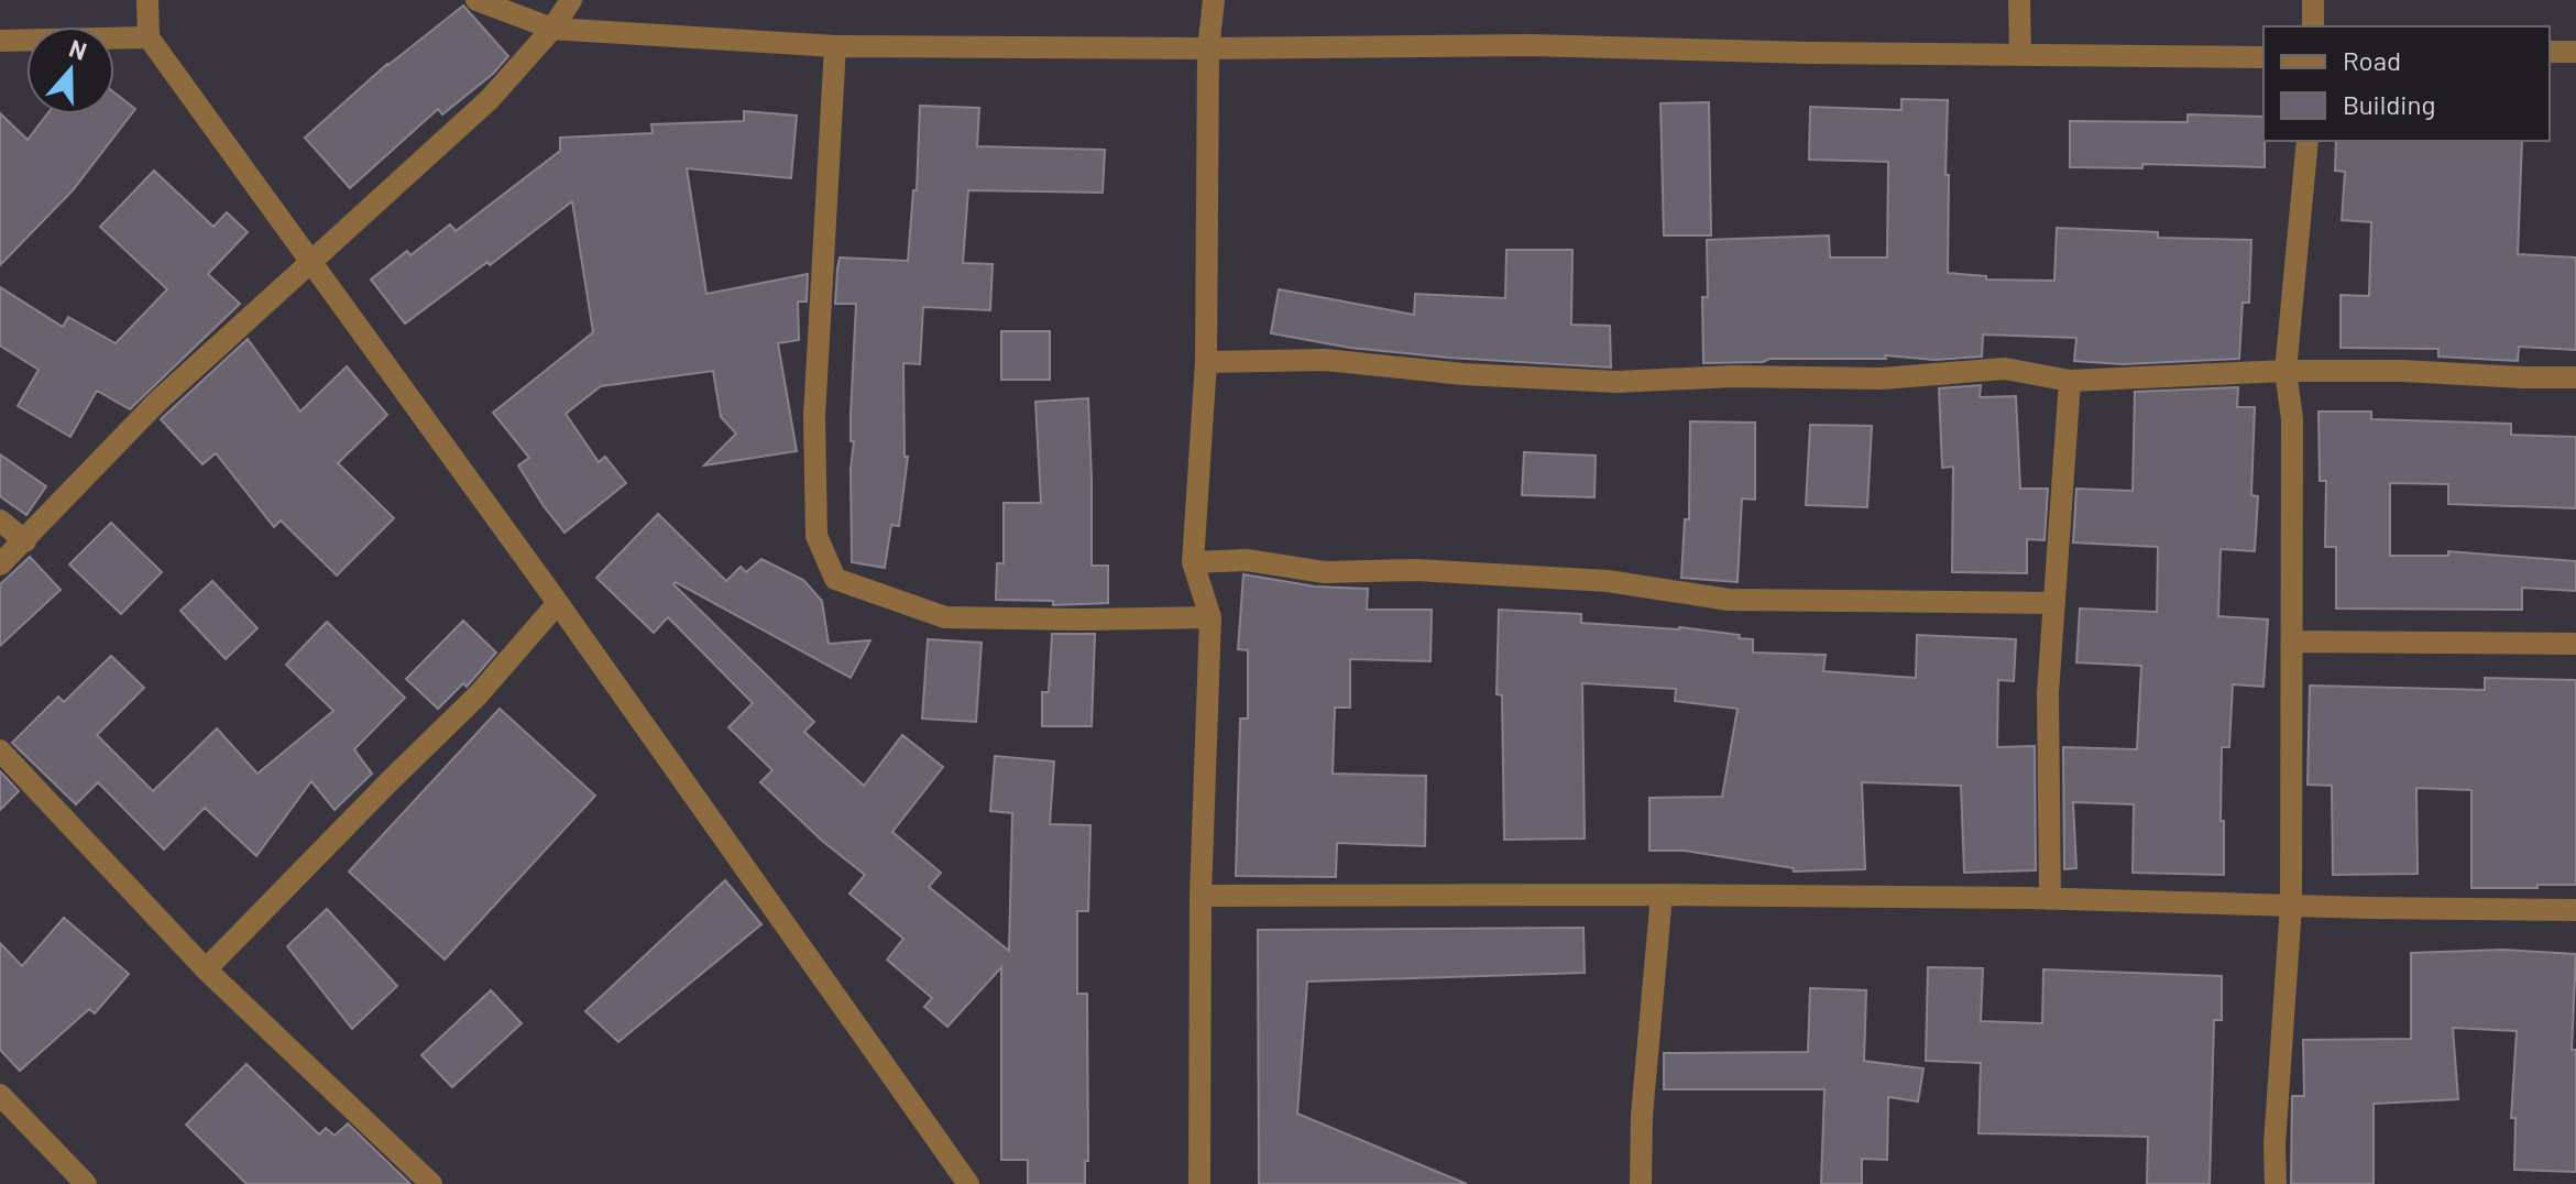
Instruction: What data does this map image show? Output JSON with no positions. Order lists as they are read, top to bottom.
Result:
{
  "legend": ["Road", "Building"],
  "north": "top"
}
